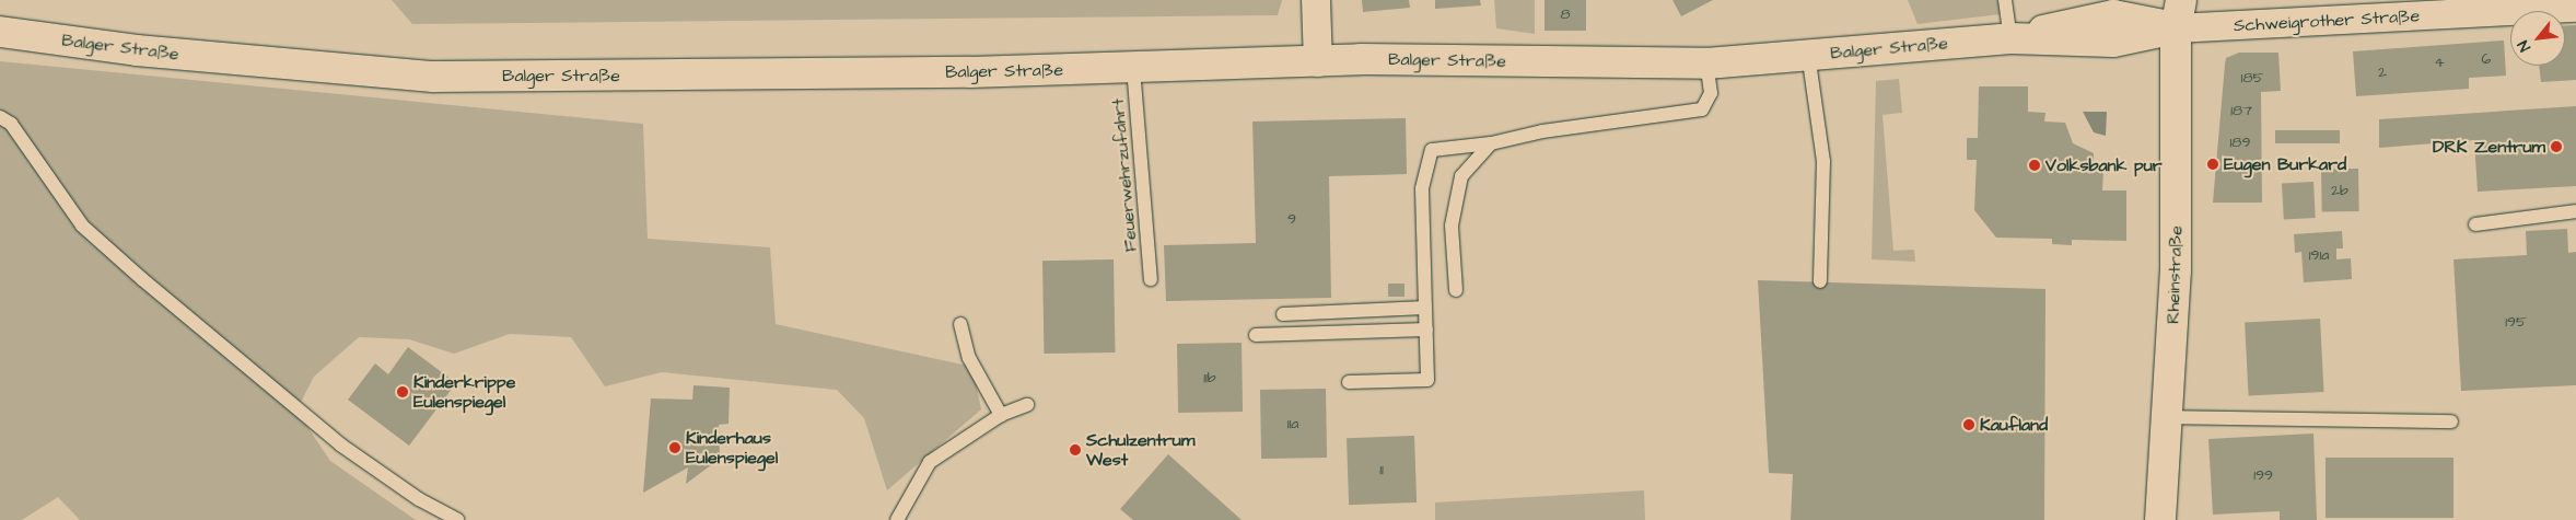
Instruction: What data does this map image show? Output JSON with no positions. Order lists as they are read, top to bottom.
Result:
{
  "streets": {
    "street": ["Schweigrother Straße", "Balger Straße", "Rheinstraße"],
    "lane": ["Feuerwehrzufahrt"]
  },
  "crossings": [
    ["Schweigrother Straße", "Balger Straße"],
    ["Schweigrother Straße", "Rheinstraße"],
    ["Balger Straße", "Feuerwehrzufahrt"],
    ["Balger Straße", "Rheinstraße"]
  ],
  "places": [
    "DRK Zentrum",
    "Eugen Burkard",
    "Volksbank pur",
    "Kinderkrippe Eulenspiegel",
    "Kaufland",
    "Kinderhaus Eulenspiegel",
    "Schulzentrum West"
  ],
  "house_numbers": [
    "8",
    "6",
    "4",
    "2",
    "185",
    "187",
    "189",
    "2b",
    "9",
    "191a",
    "195",
    "11b",
    "11a",
    "11",
    "199"
  ],
  "north": "bottom left"
}
